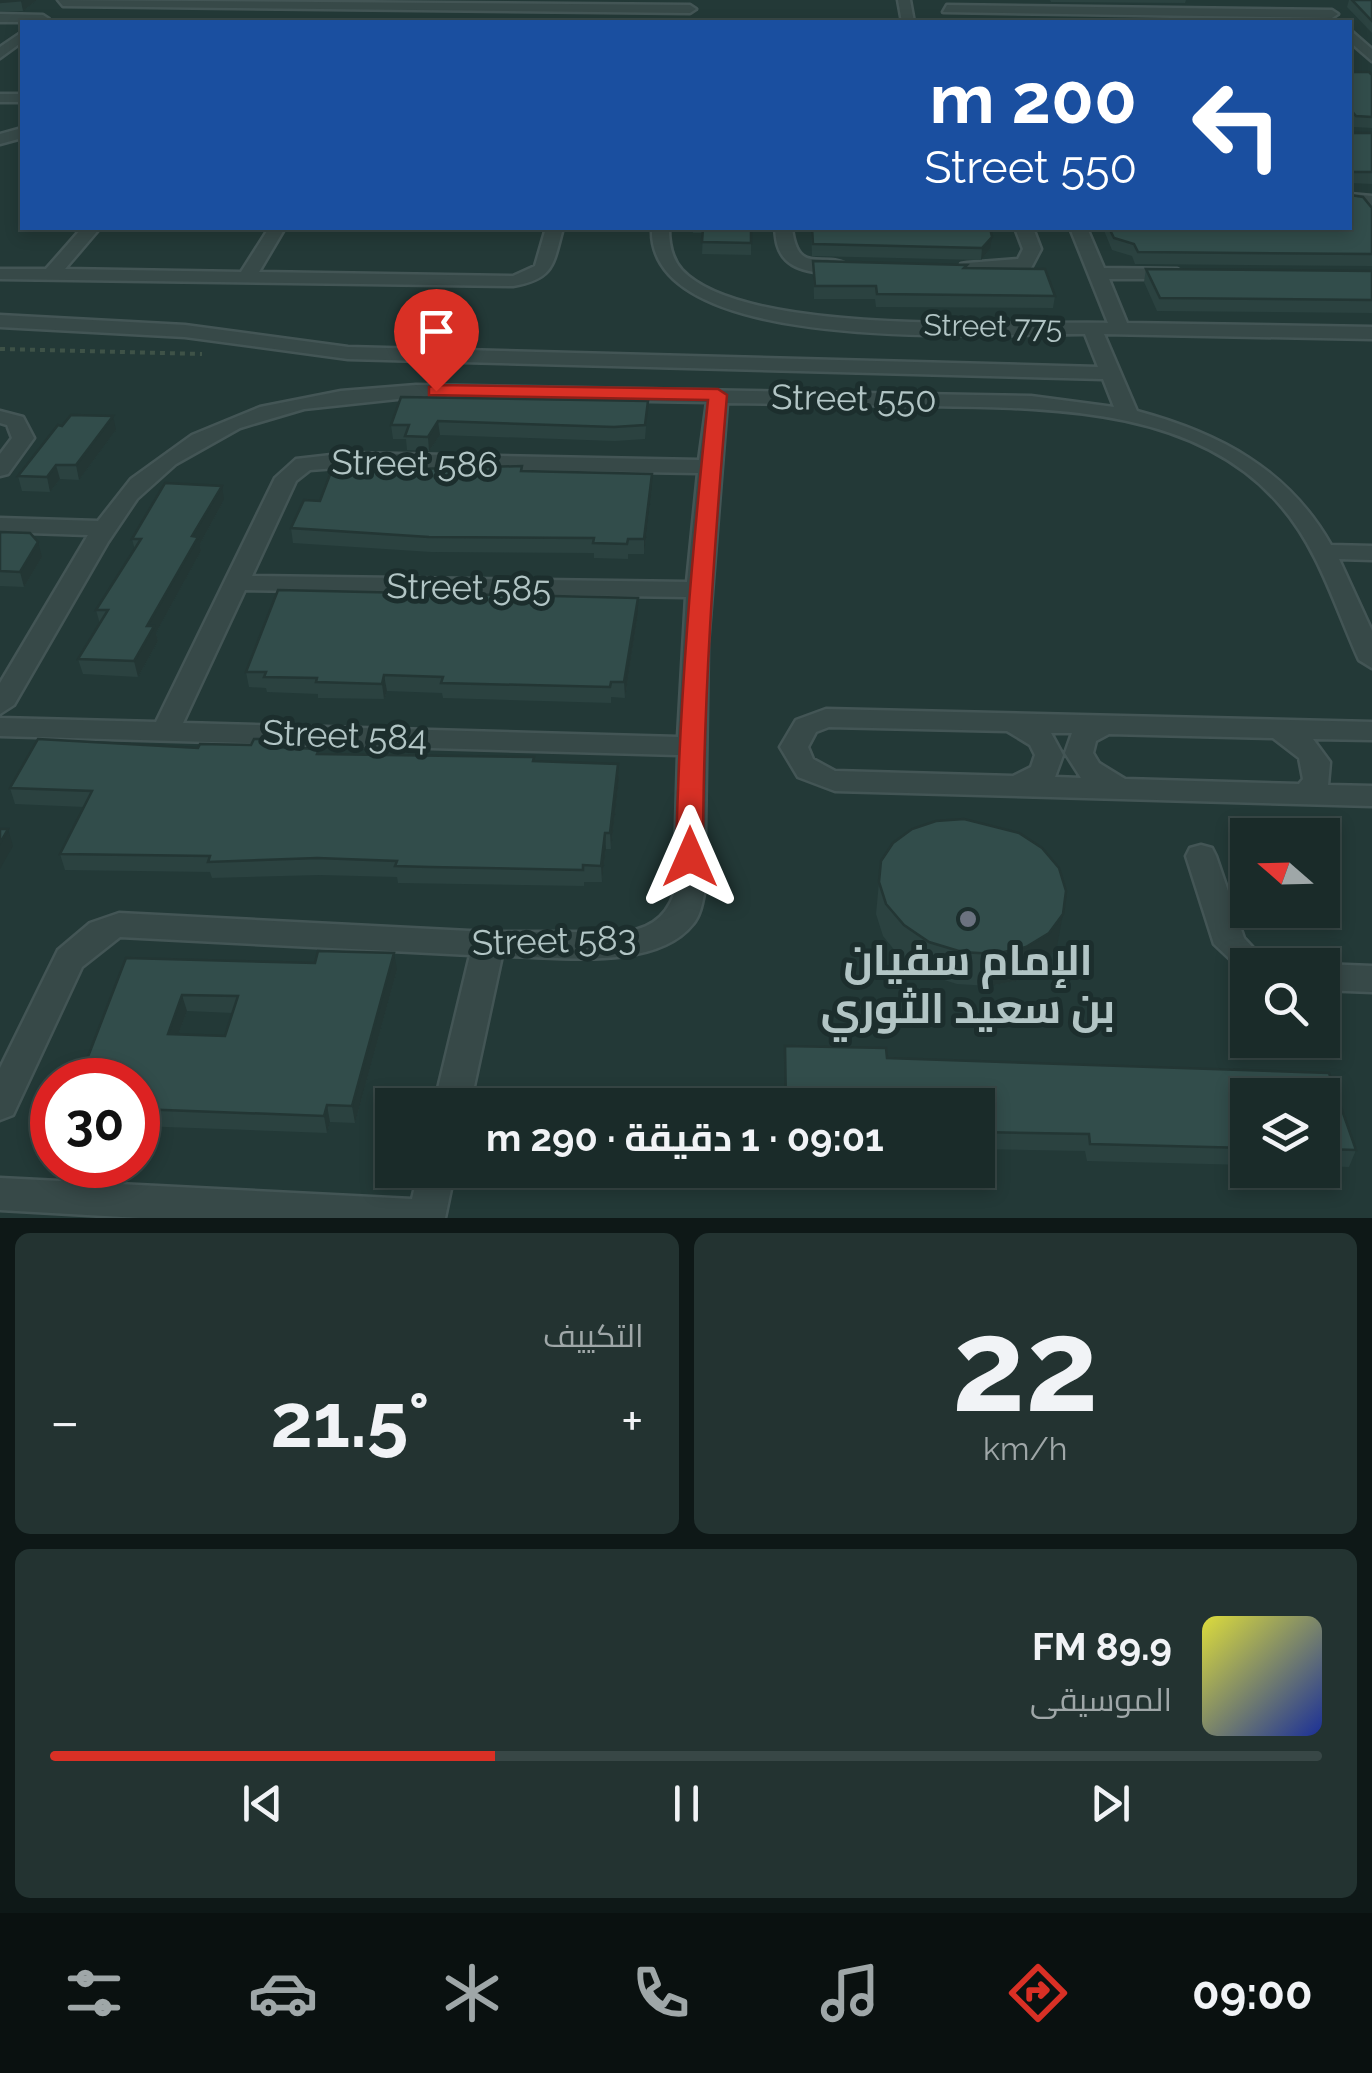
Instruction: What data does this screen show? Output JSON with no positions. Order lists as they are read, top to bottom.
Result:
{
  "streets": {
    "street": [
      "Street 775",
      "Street 550",
      "Street 586",
      "Street 585",
      "Street 584",
      "Street 583"
    ]
  },
  "crossings": [
    ["Street 550", "Street 583"],
    ["Street 586", "Street 585"],
    ["Street 586", "Street 584"],
    ["Street 586", "Street 583"],
    ["Street 585", "Street 583"],
    ["Street 584", "Street 583"]
  ],
  "places": ["الإمام سفيان بن سعيد الثوري"],
  "north": "left",
  "page": {
    "turn": ["200 m", "Street 550"],
    "limit": "30",
    "trip": "09:01 · 1 دقيقة · 290 m",
    "tile": [
      ["22", "km/h"],
      "التكييف"
    ],
    "heat": ["−", "21.5°", "+"],
    "song": ["89.9 FM", "الموسيقى"],
    "tabs": "09:00"
  }
}
